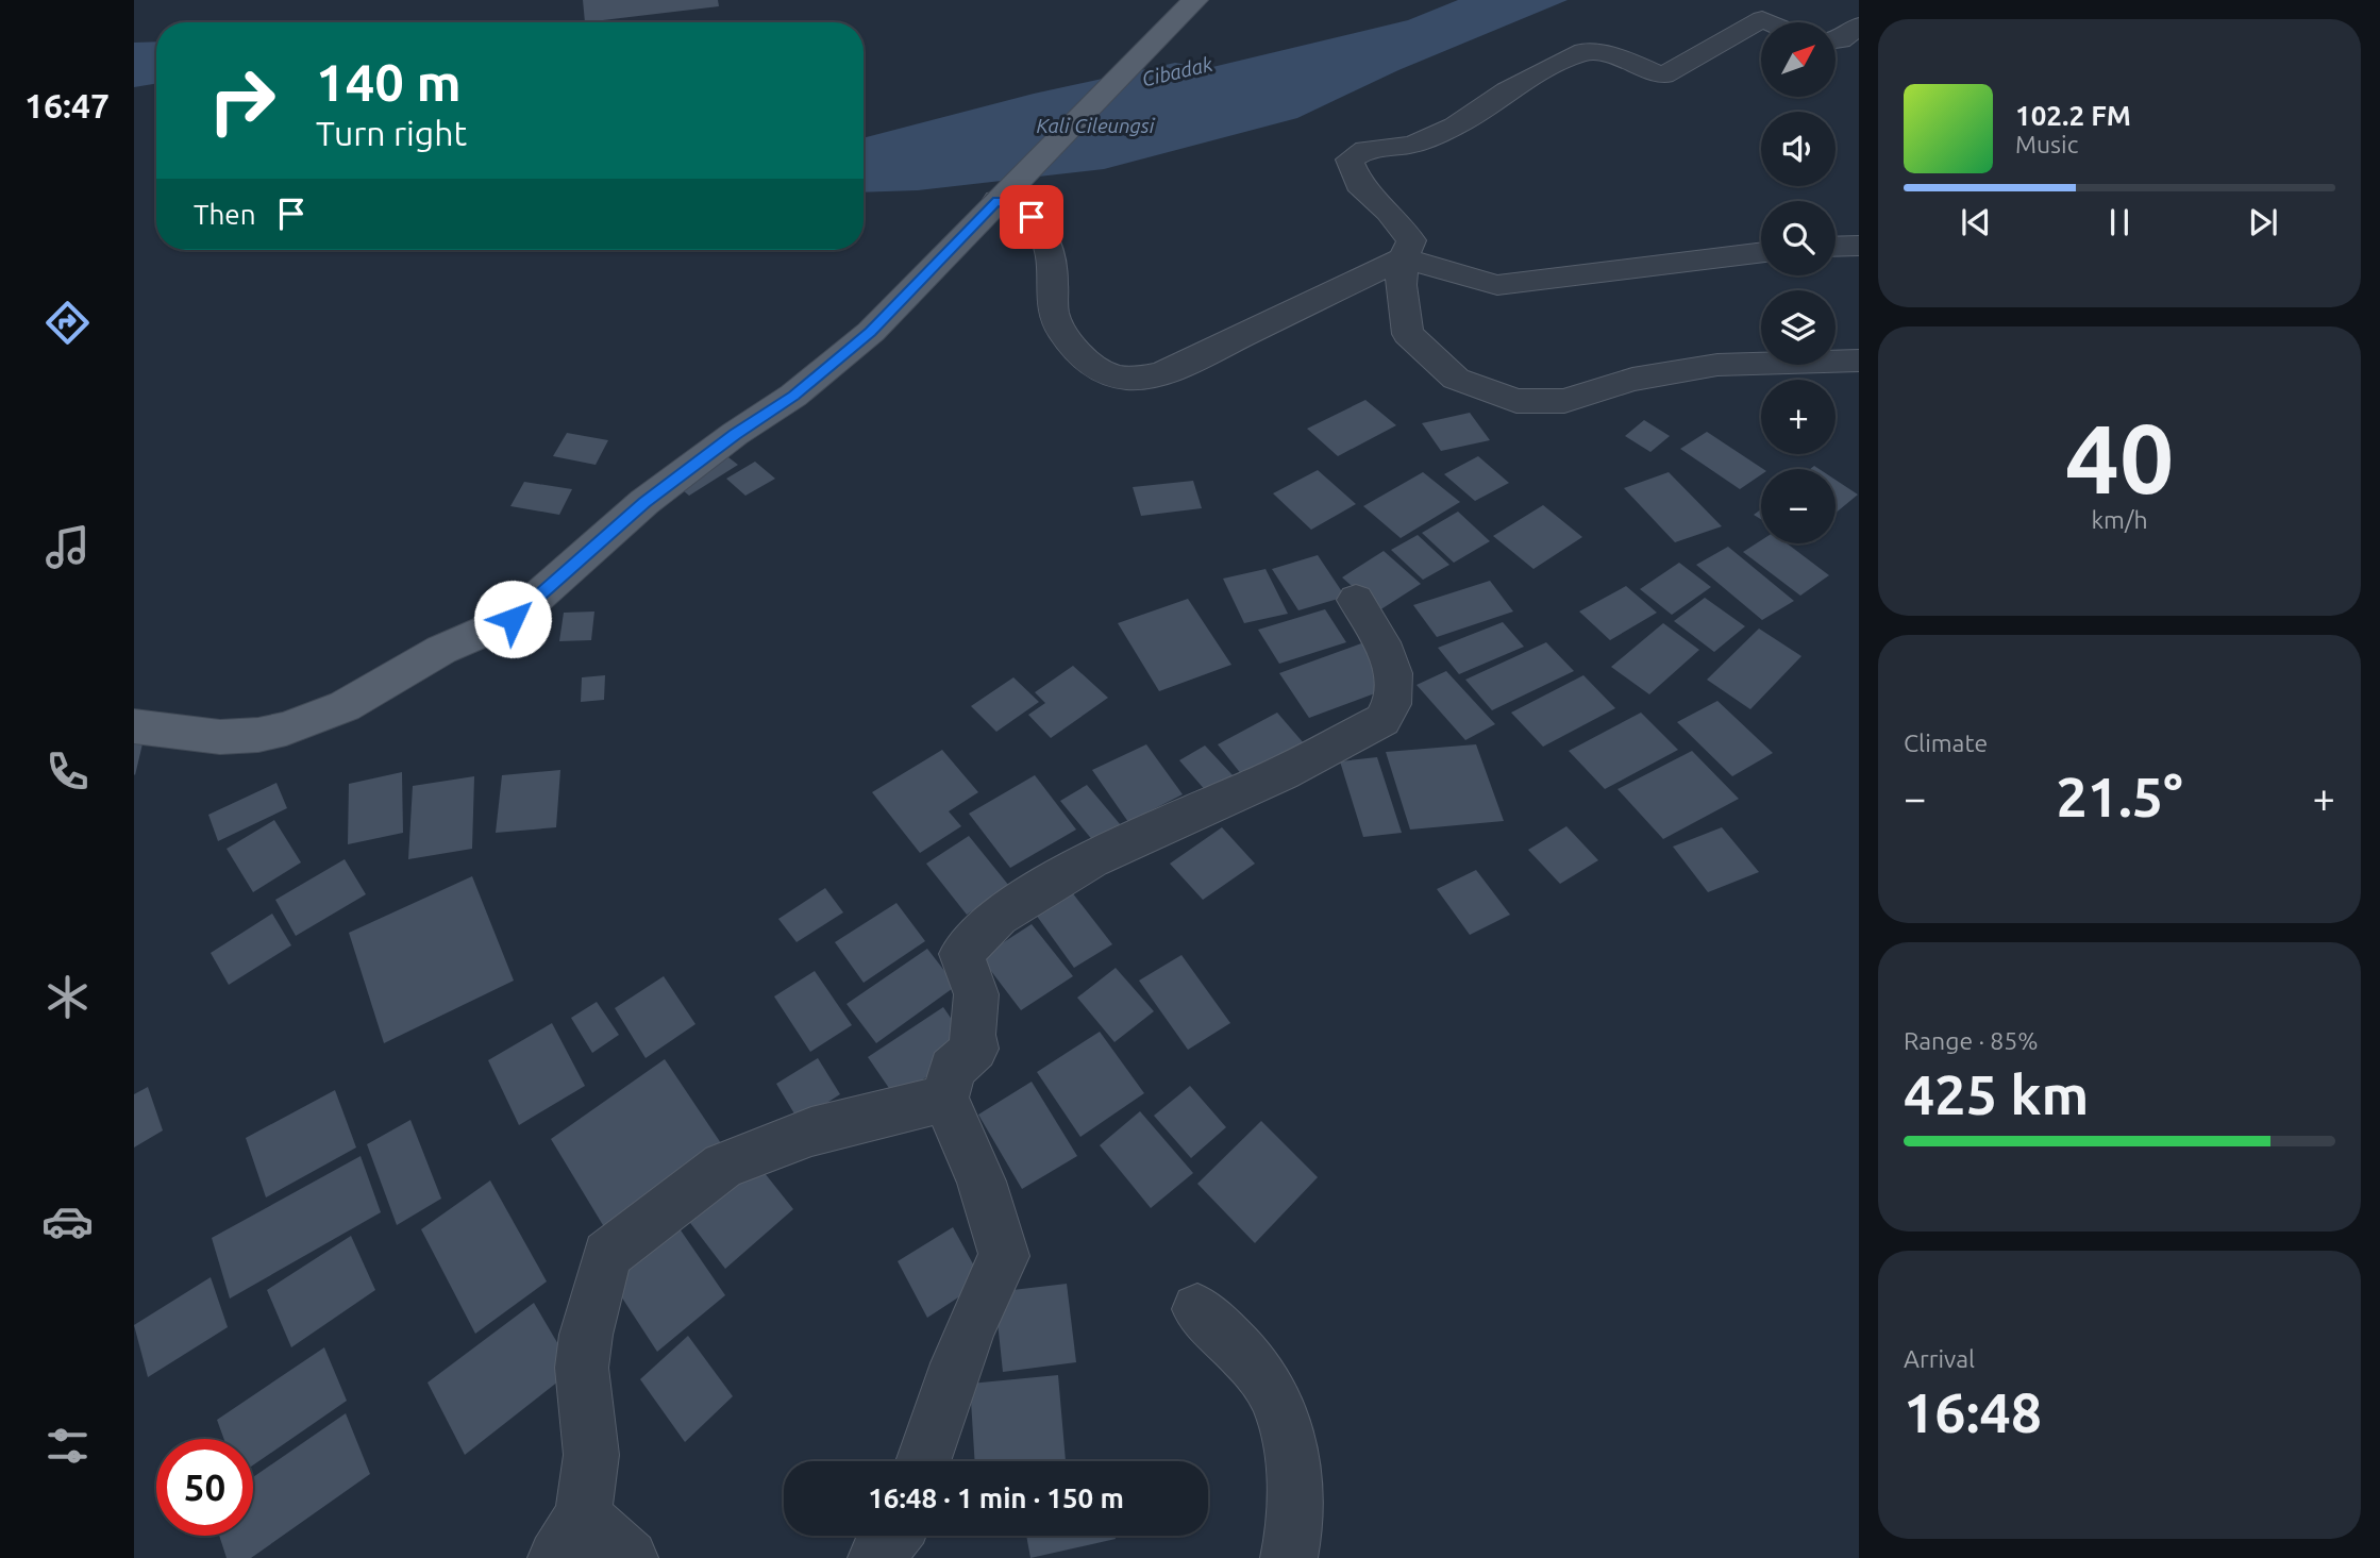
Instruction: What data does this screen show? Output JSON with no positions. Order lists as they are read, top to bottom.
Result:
{
  "water": ["Cibadak", "Kali Cileungsi"],
  "north": "top right",
  "page": {
    "tabs": "16:47",
    "map_buttons": ["+", "−"],
    "turn": ["140 m", "Turn right"],
    "song": ["102.2 FM", "Music"],
    "then": "Then",
    "tile": [
      ["40", "km/h"],
      "Climate",
      ["Range · 85%", "425 km"],
      ["Arrival", "16:48"]
    ],
    "heat": ["−", "21.5°", "+"],
    "limit": "50",
    "trip": "16:48 · 1 min · 150 m"
  }
}
